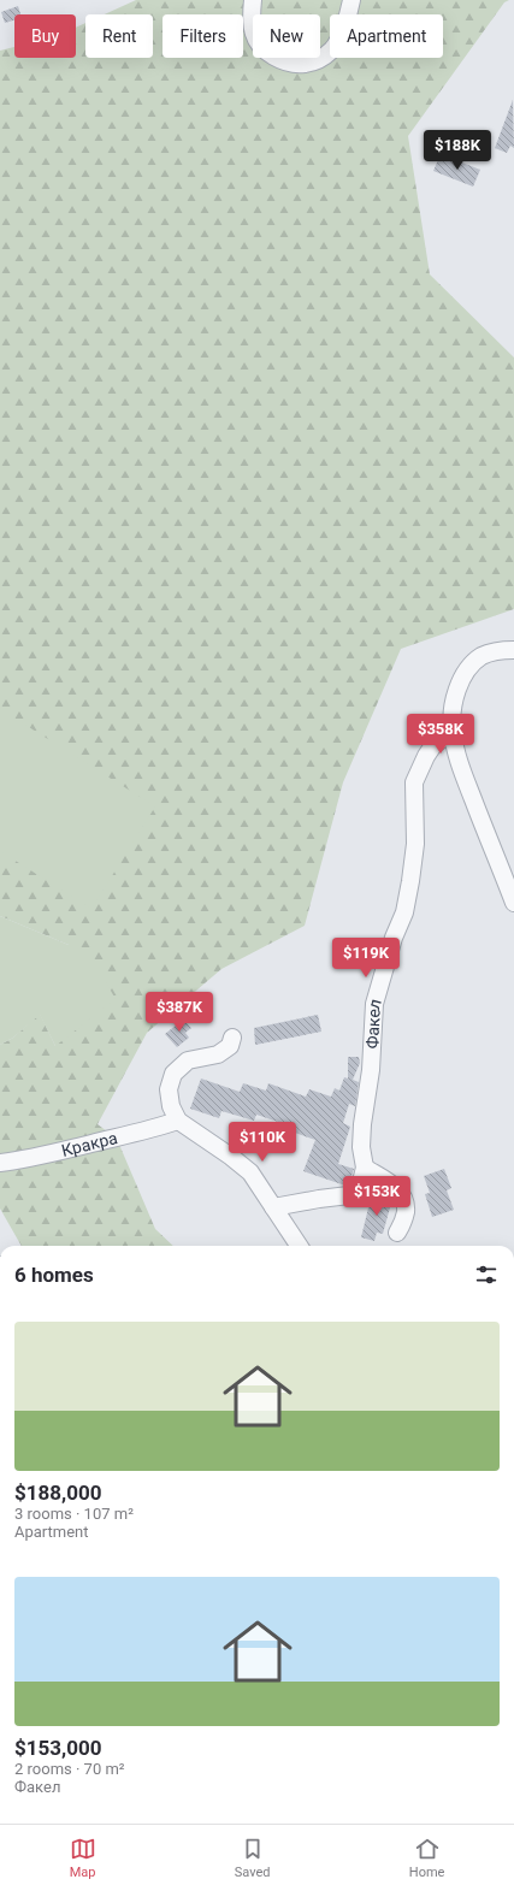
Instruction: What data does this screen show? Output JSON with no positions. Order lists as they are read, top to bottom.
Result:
{
  "streets": {
    "street": ["Факел", "Кракра"]
  },
  "page": {
    "chip": [
      "Buy",
      "Rent",
      "Filters",
      "New",
      "Apartment"
    ],
    "price": [
      "$188K",
      "$358K",
      "$119K",
      "$387K",
      "$110K",
      "$153K"
    ],
    "heading": "6 homes",
    "list": [
      {
        "name": "$188,000",
        "note": "3 rooms · 107 m² · Apartment"
      },
      {
        "name": "$153,000",
        "note": "2 rooms · 70 m² · Факел"
      }
    ],
    "tabs": ["Map", "Saved", "Home"]
  }
}
